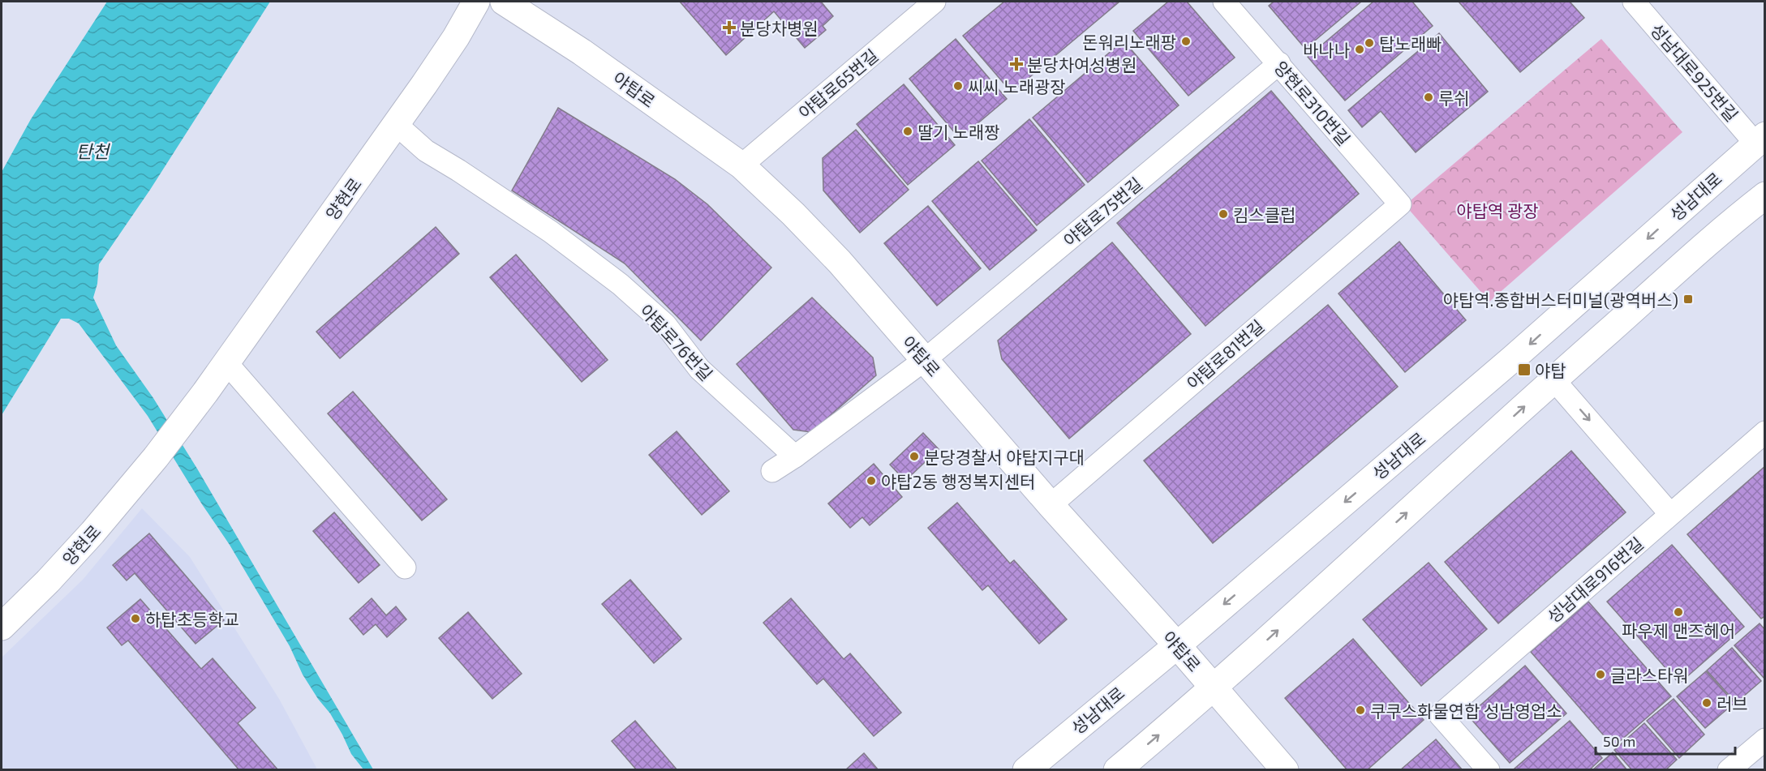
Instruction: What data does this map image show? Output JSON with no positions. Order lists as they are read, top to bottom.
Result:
{
  "streets": {
    "main road": ["야탑로", "성남대로", "양현로"],
    "street": [
      "성남대로925번길",
      "야탑로65번길",
      "양현로310번길",
      "야탑로75번길",
      "야탑로76번길",
      "야탑로81번길",
      "성남대로916번길"
    ]
  },
  "crossings": [
    ["성남대로925번길", "성남대로"],
    ["야탑로65번길", "야탑로"],
    ["야탑로", "성남대로"],
    ["야탑로", "야탑로75번길"],
    ["야탑로", "야탑로81번길"],
    ["양현로310번길", "야탑로75번길"],
    ["양현로310번길", "야탑로81번길"],
    ["양현로", "야탑로76번길"]
  ],
  "water": ["탄천"],
  "parks": ["야탑역 광장"],
  "places": {
    "health": ["분당차병원", "분당차여성병원"],
    "other": [
      "돈워리노래팡",
      "탑노래빠",
      "바나나",
      "씨씨 노래광장",
      "루쉬",
      "딸기 노래짱",
      "킴스클럽",
      "분당경찰서 야탑지구대",
      "야탑2동 행정복지센터",
      "파우제 맨즈헤어",
      "하탑초등학교",
      "글라스타워",
      "러브",
      "쿠쿠스화물연합 성남영업소"
    ],
    "transit": ["야탑역.종합버스터미널(광역버스)", "야탑"]
  },
  "scale_bar": "50 m"
}
